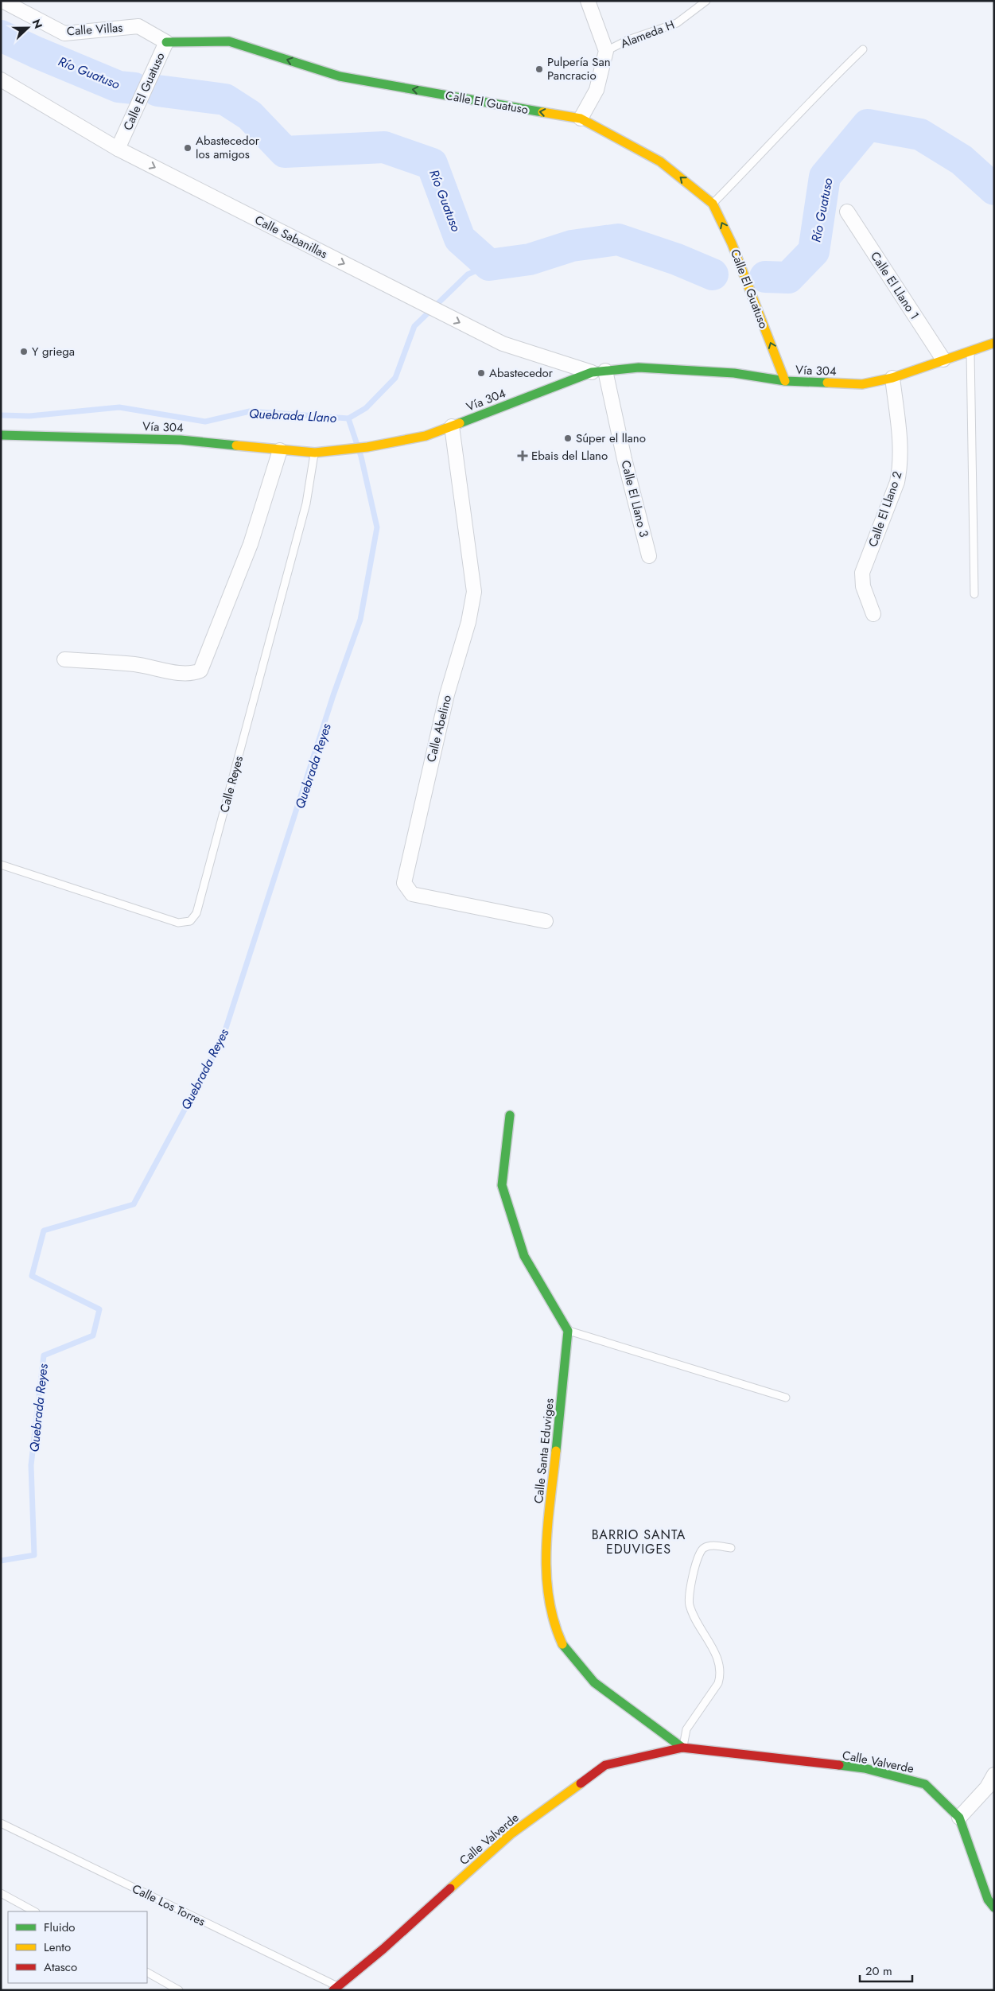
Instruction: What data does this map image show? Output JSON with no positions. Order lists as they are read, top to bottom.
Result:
{
  "streets": {
    "street": [
      "Calle Villas",
      "Calle El Guatuso",
      "Calle Sabanillas",
      "Calle El Llano 1",
      "Vía 304",
      "Calle El Llano 3",
      "Calle El Llano 2",
      "Calle Abelino",
      "Calle Santa Eduviges",
      "Calle Valverde"
    ],
    "lane": ["Alameda H", "Calle Reyes", "Calle Los Torres"]
  },
  "crossings": [
    ["Calle Villas", "Calle El Guatuso"],
    ["Calle El Guatuso", "Calle Sabanillas"],
    ["Calle El Guatuso", "Vía 304"],
    ["Calle Sabanillas", "Vía 304"],
    ["Calle Sabanillas", "Calle El Llano 3"],
    ["Calle El Llano 1", "Vía 304"],
    ["Vía 304", "Calle El Llano 3"],
    ["Vía 304", "Calle El Llano 2"],
    ["Vía 304", "Calle Abelino"],
    ["Vía 304", "Calle Reyes"],
    ["Calle Santa Eduviges", "Calle Valverde"],
    ["Calle Valverde", "Calle Los Torres"]
  ],
  "one_way": ["Calle El Guatuso", "Calle Sabanillas"],
  "districts": ["BARRIO SANTA EDUVIGES"],
  "water": ["Río Guatuso", "Quebrada Llano", "Quebrada Reyes"],
  "places": {
    "other": [
      "Pulpería San Pancracio",
      "Abastecedor los amigos",
      "Y griega",
      "Abastecedor",
      "Súper el llano"
    ],
    "health": ["Ebais del Llano"]
  },
  "legend": ["Fluido", "Lento", "Atasco"],
  "scale_bar": "20 m",
  "north": "right"
}
